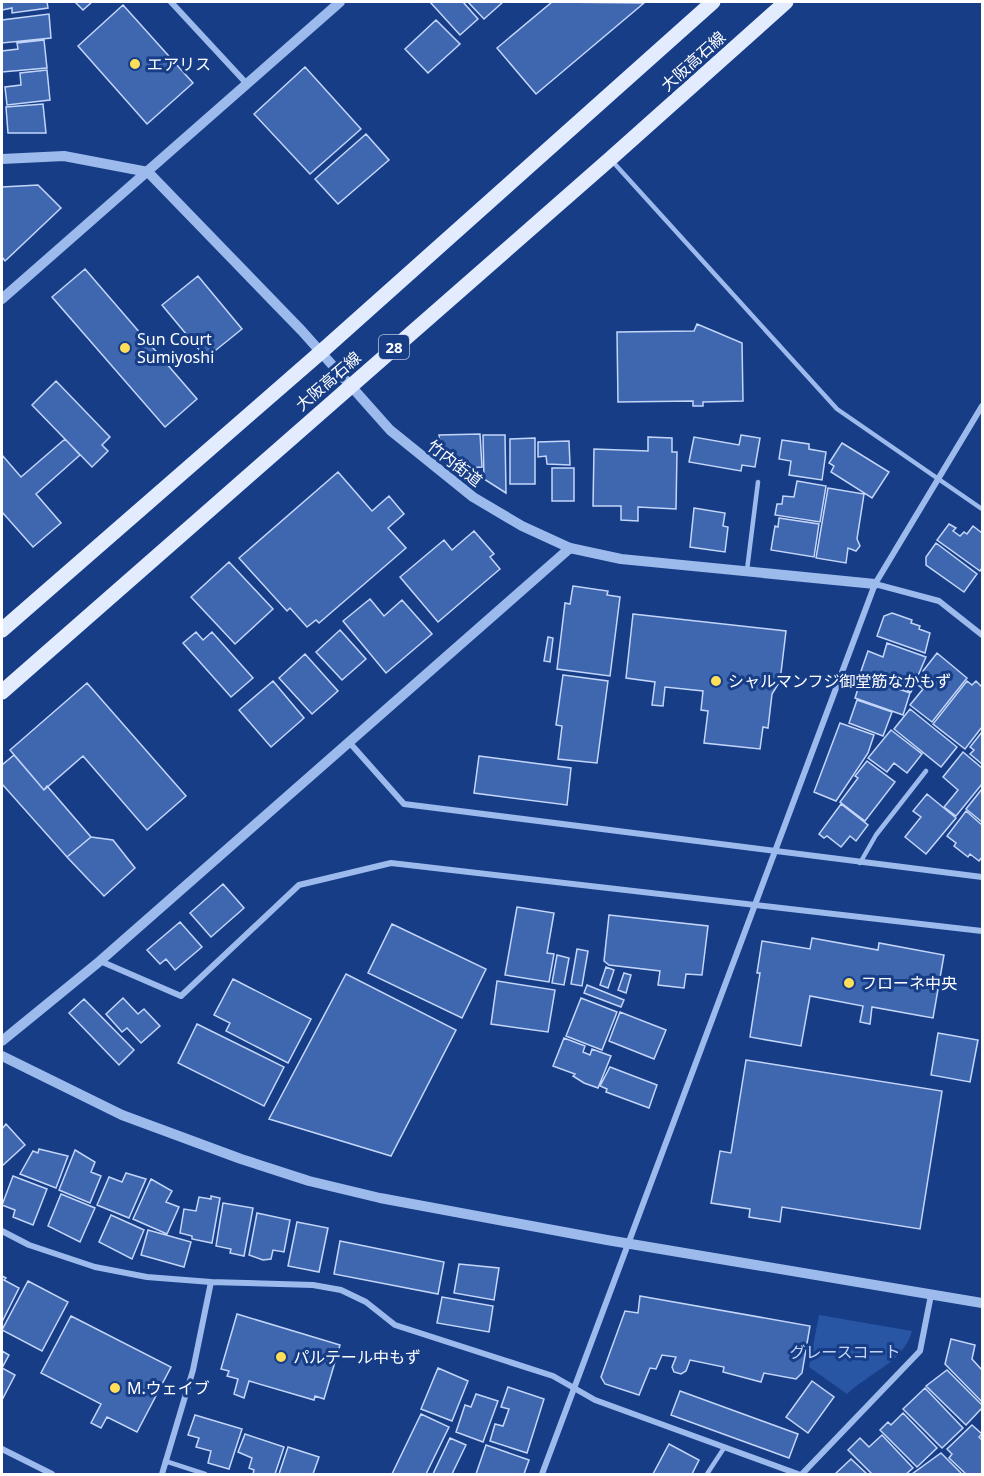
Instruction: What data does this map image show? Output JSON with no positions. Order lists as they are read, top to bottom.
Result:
{
  "streets": {
    "main road": ["大阪高石線", "28"],
    "street": ["竹内街道"]
  },
  "crossings": [
    ["大阪高石線", "竹内街道"]
  ],
  "parks": ["グレースコート"],
  "places": [
    "エアリス",
    "Sun Court Sumiyoshi",
    "シャルマンフジ御堂筋なかもず",
    "フローネ中央",
    "パルテール中もず",
    "M.ウェイブ"
  ]
}
